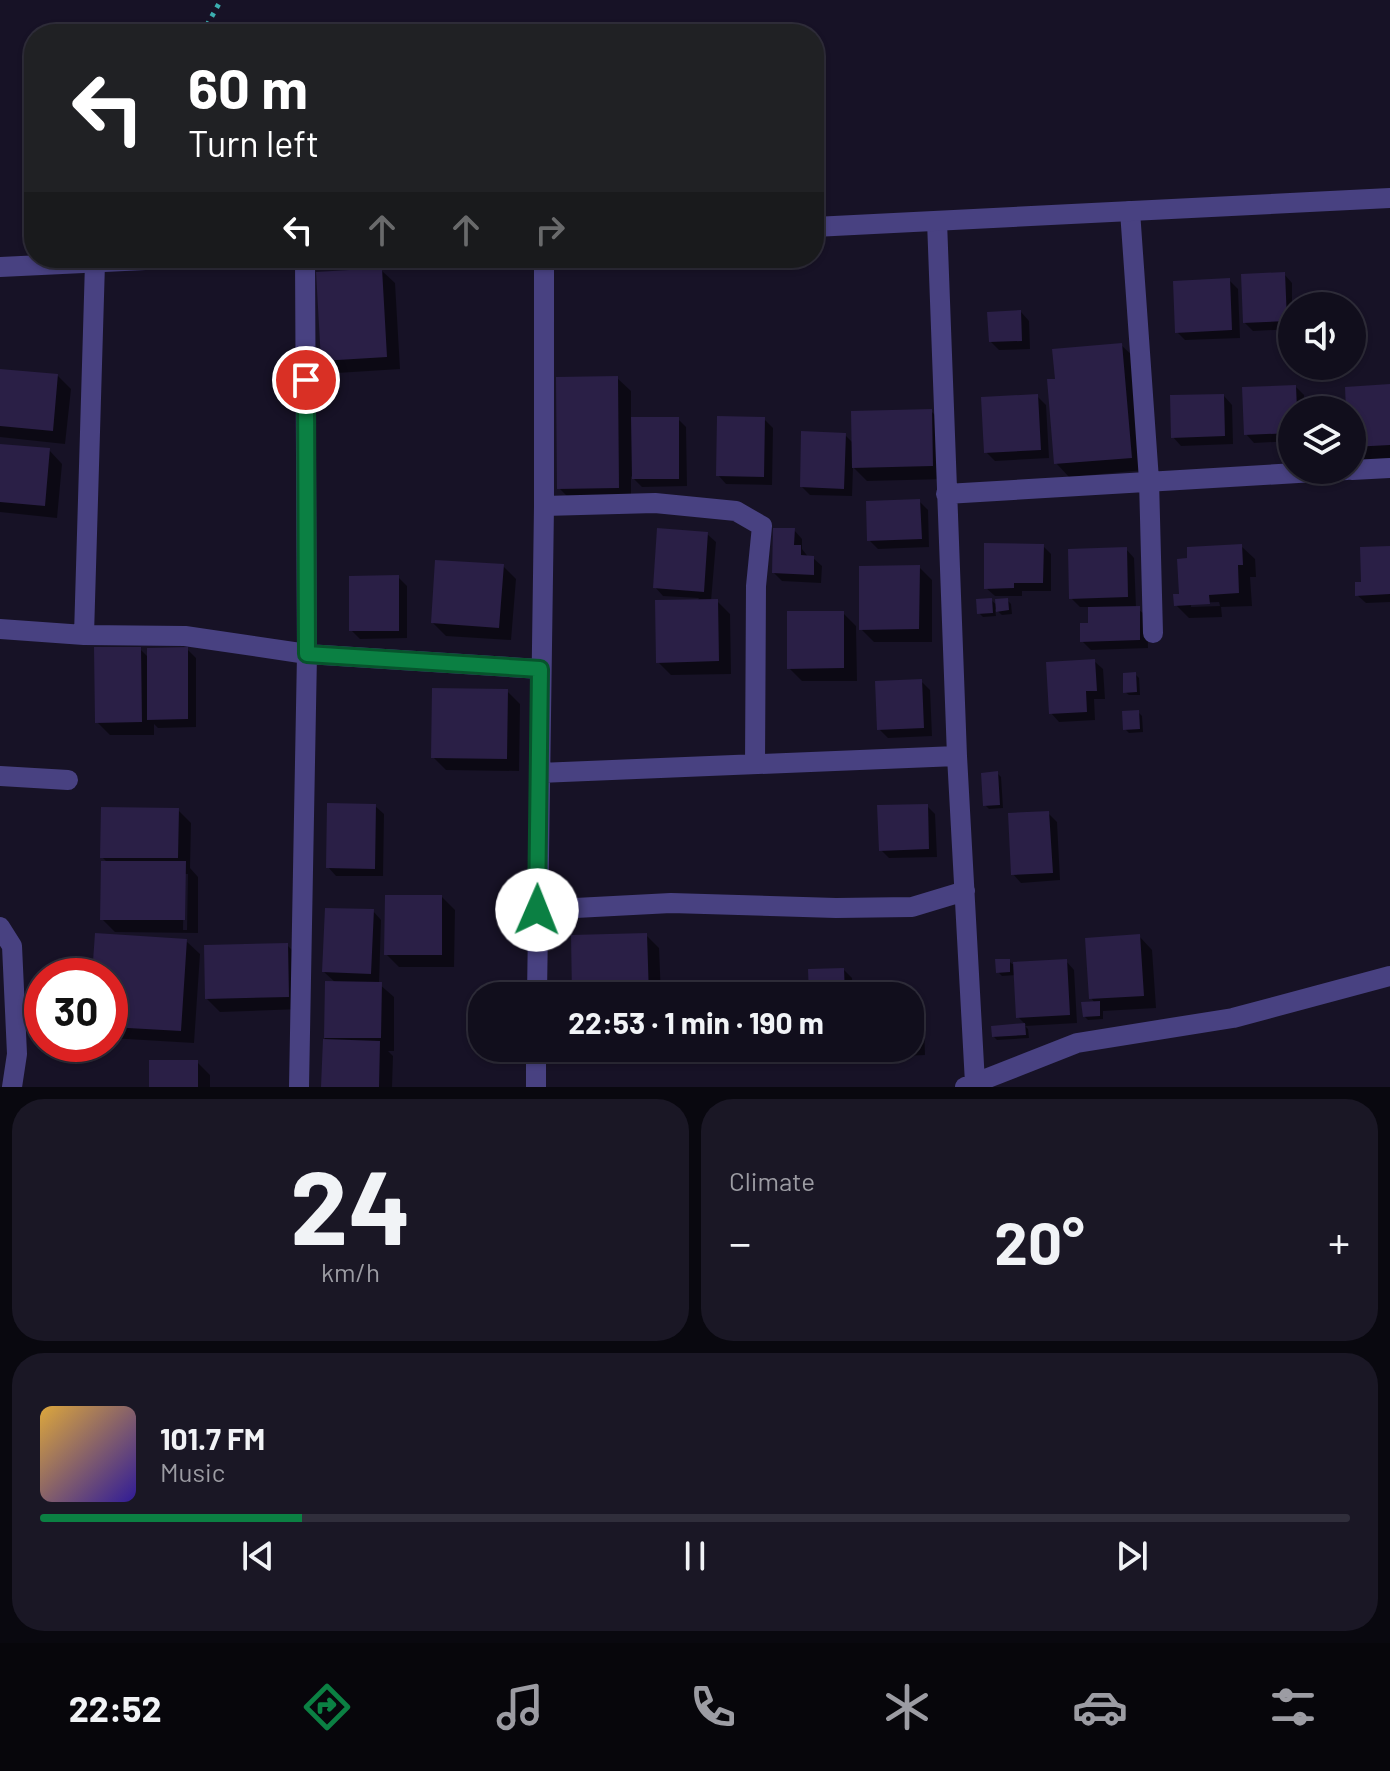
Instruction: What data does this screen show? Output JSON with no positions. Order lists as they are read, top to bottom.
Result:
{
  "page": {
    "turn": ["60 m", "Turn left"],
    "limit": "30",
    "trip": "22:53 · 1 min · 190 m",
    "tile": [
      ["24", "km/h"],
      "Climate"
    ],
    "heat": ["−", "20°", "+"],
    "song": ["101.7 FM", "Music"],
    "tabs": "22:52"
  }
}
